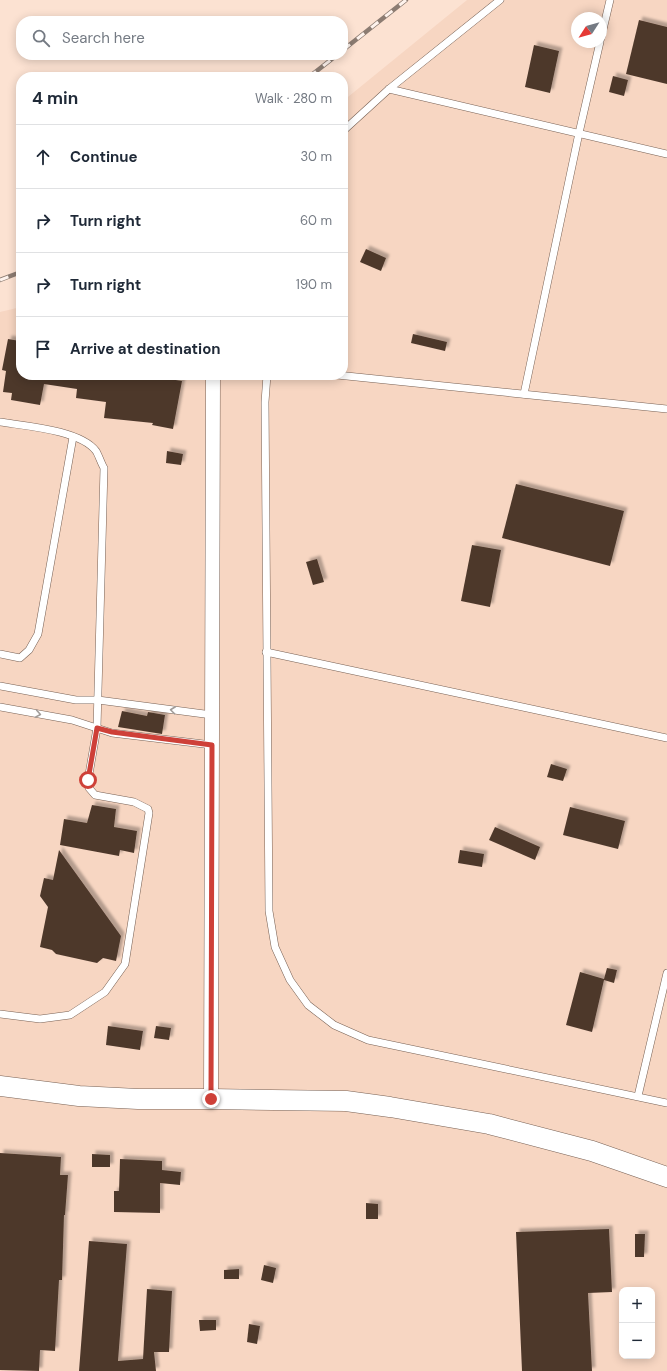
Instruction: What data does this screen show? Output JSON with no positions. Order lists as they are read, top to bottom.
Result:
{
  "north": "bottom left",
  "page": {
    "search": "Search here",
    "heading": ["4 min", "Walk · 280 m"],
    "list": [
      ["Continue", "30 m"],
      ["Turn right", "60 m"],
      ["Turn right", "190 m"],
      "Arrive at destination"
    ],
    "map_buttons": ["+", "−"]
  }
}
